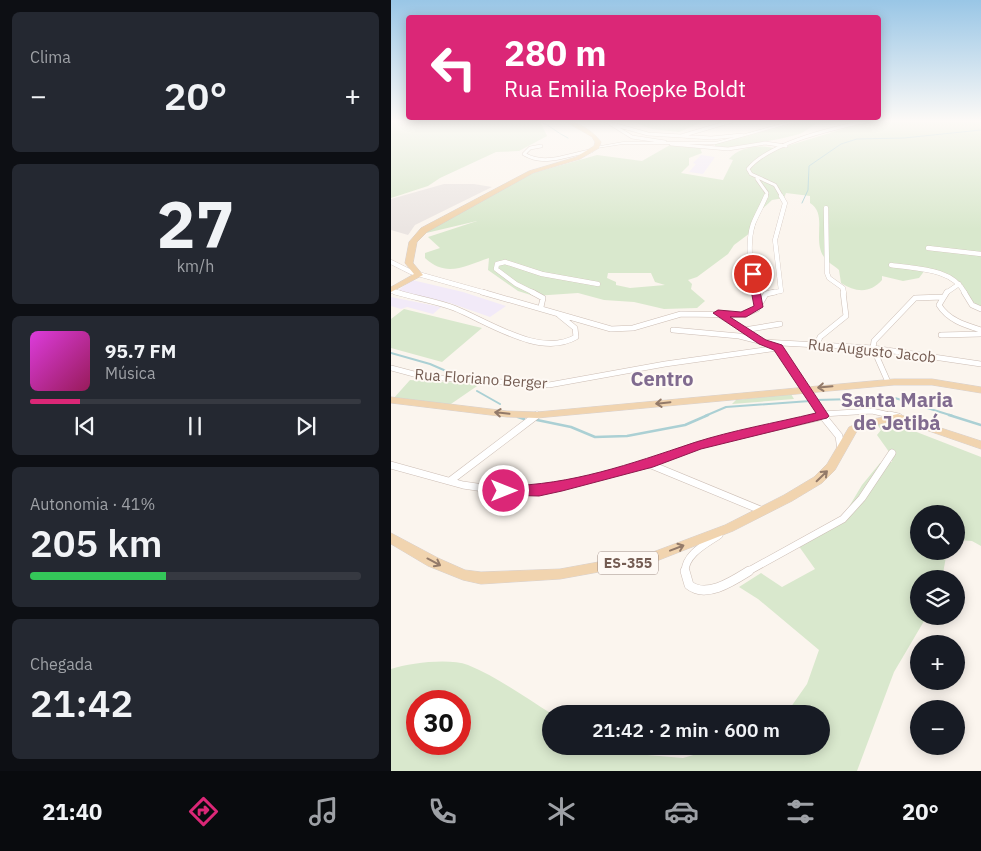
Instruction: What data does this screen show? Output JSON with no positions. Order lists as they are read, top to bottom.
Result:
{
  "streets": {
    "main road": ["ES-355"],
    "street": ["Rua Augusto Jacob", "Rua Floriano Berger"]
  },
  "districts": ["Centro", "Santa Maria de Jetibá"],
  "page": {
    "tile": [
      "Clima",
      ["27", "km/h"],
      ["Autonomia · 41%", "205 km"],
      ["Chegada", "21:42"]
    ],
    "turn": ["280 m", "Rua Emilia Roepke Boldt"],
    "heat": ["−", "20°", "+"],
    "song": ["95.7 FM", "Música"],
    "map_buttons": ["+", "−"],
    "limit": "30",
    "trip": "21:42 · 2 min · 600 m",
    "tabs": ["21:40", "20°"]
  }
}
